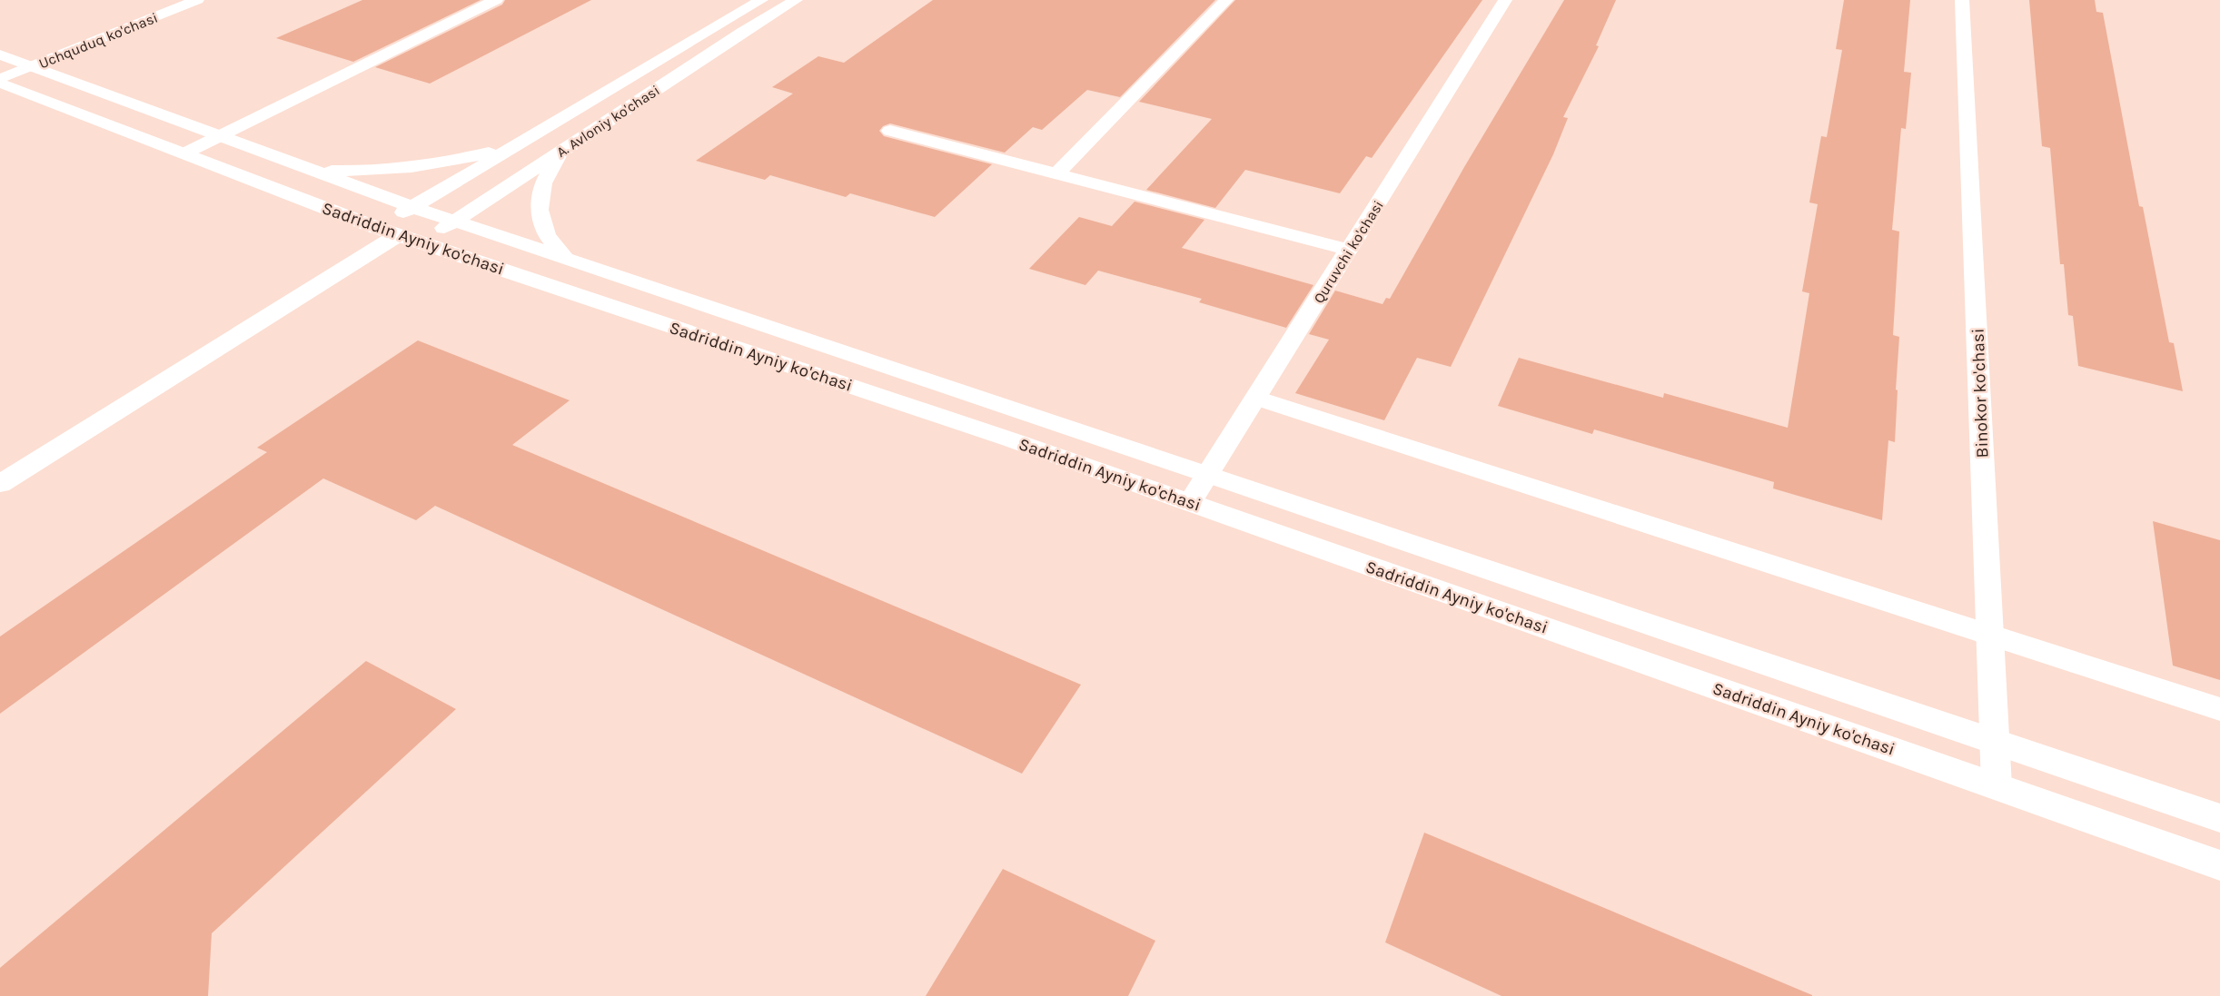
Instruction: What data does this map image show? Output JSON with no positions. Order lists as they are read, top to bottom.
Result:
{
  "streets": {
    "main road": [
      "Uchquduq ko'chasi",
      "A. Avloniy ko'chasi",
      "Sadriddin Ayniy ko'chasi",
      "Quruvchi ko'chasi",
      "Binokor ko'chasi"
    ]
  },
  "crossings": [
    ["Uchquduq ko'chasi", "Sadriddin Ayniy ko'chasi"],
    ["A. Avloniy ko'chasi", "Sadriddin Ayniy ko'chasi"],
    ["Sadriddin Ayniy ko'chasi", "Quruvchi ko'chasi"],
    ["Sadriddin Ayniy ko'chasi", "Binokor ko'chasi"]
  ]
}
